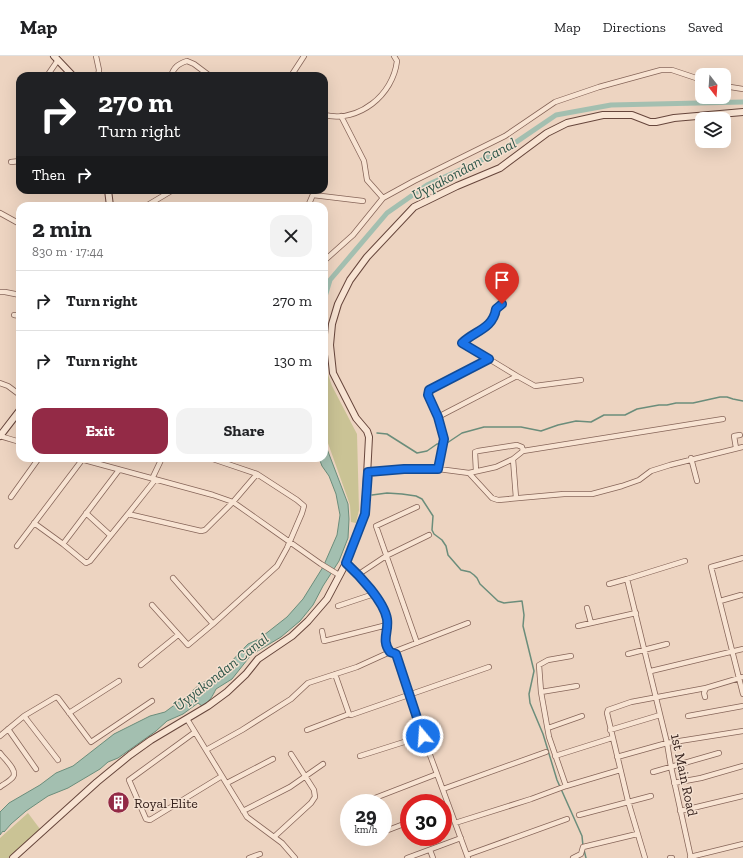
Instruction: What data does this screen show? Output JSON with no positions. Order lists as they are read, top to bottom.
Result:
{
  "streets": {
    "street": ["1st Main Road"]
  },
  "water": ["Uyyakondan Canal"],
  "places": {
    "building": ["Royal Elite"]
  },
  "north": "bottom",
  "page": {
    "header": "Map",
    "nav": ["Map", "Directions", "Saved"],
    "turn": ["270 m", "Turn right"],
    "then": "Then",
    "heading": ["2 min", "830 m · 17:44"],
    "list": [
      {
        "name": "Turn right",
        "value": "270 m"
      },
      {
        "name": "Turn right",
        "value": "130 m"
      }
    ],
    "buttons": ["Exit", "Share"],
    "speed": "29 km/h",
    "limit": "30"
  }
}
